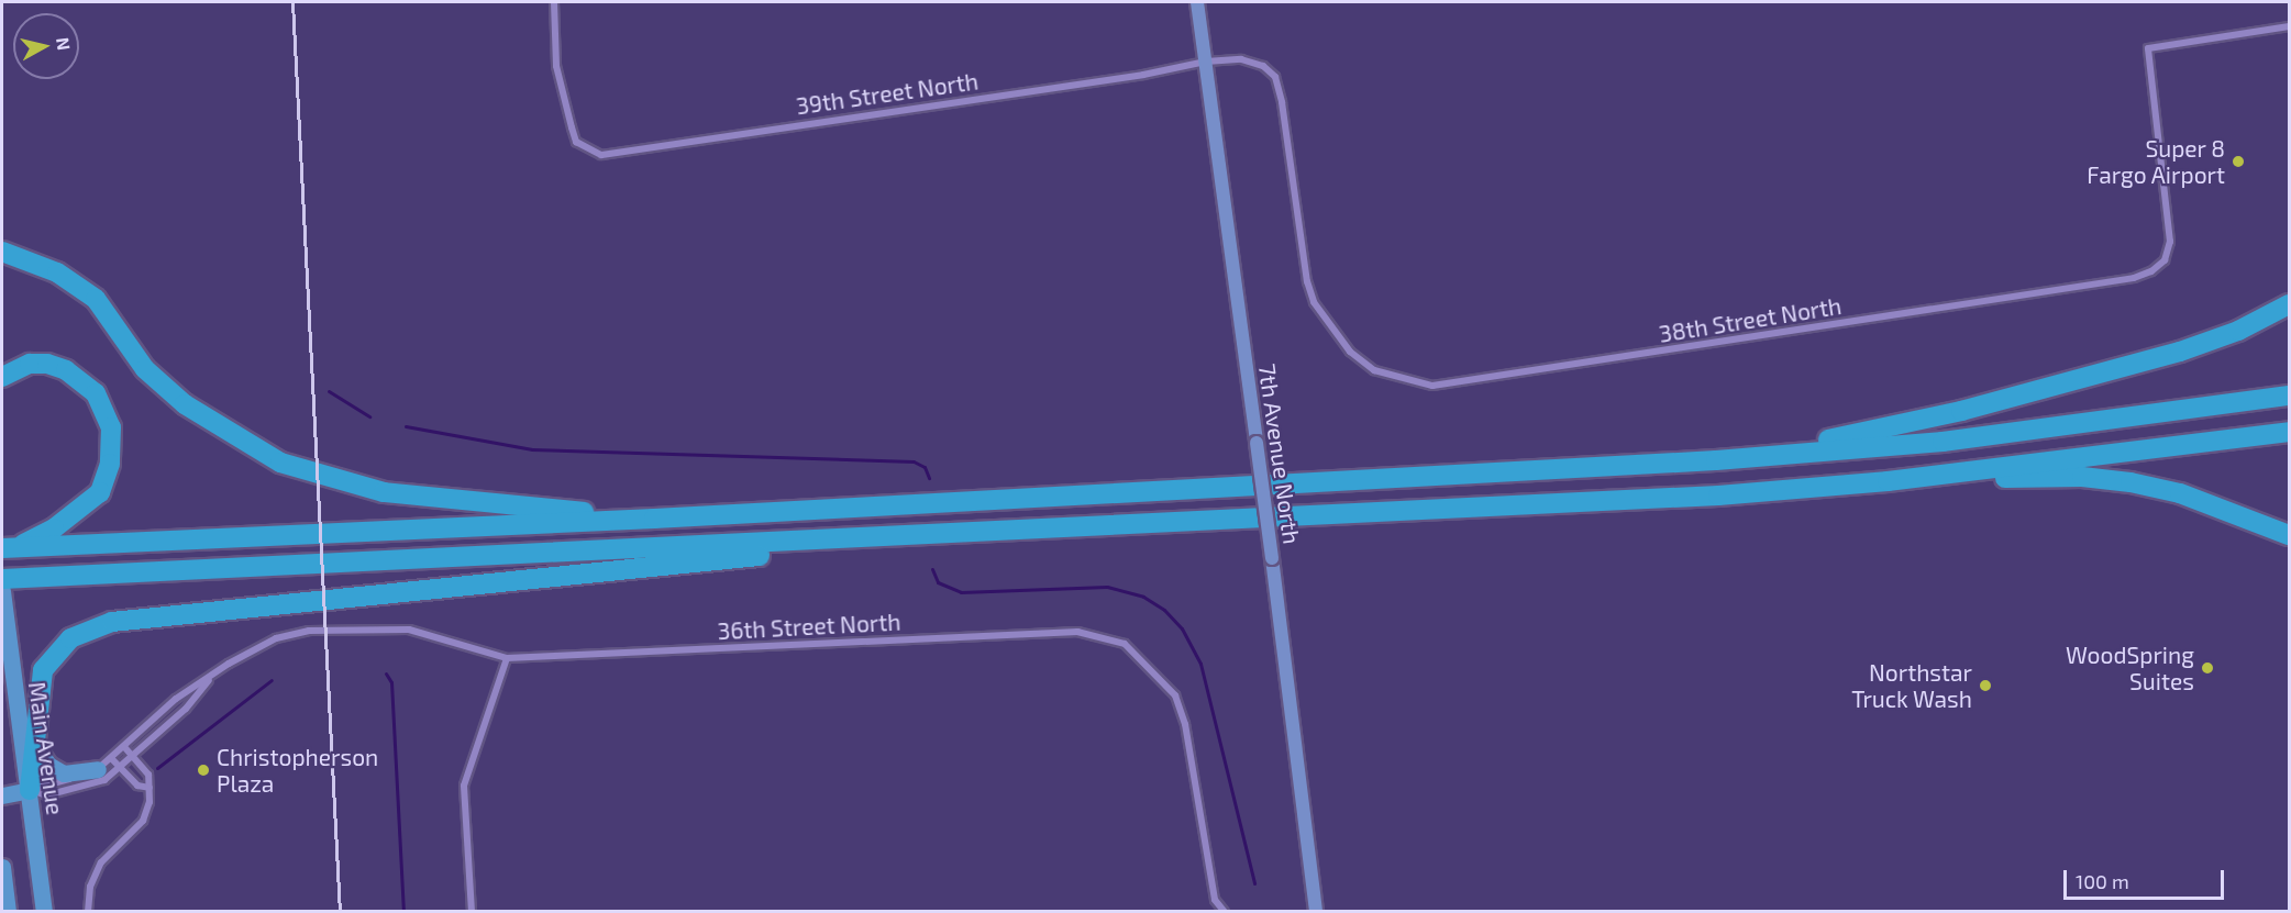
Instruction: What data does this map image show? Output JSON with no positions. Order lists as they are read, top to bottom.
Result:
{
  "streets": {
    "main road": ["Main Avenue"],
    "street": [
      "39th Street North",
      "38th Street North",
      "7th Avenue North",
      "36th Street North"
    ]
  },
  "crossings": [
    ["39th Street North", "38th Street North"],
    ["39th Street North", "7th Avenue North"],
    ["38th Street North", "7th Avenue North"],
    ["36th Street North", "Main Avenue"]
  ],
  "places": [
    "Super 8 Fargo Airport",
    "WoodSpring Suites",
    "Northstar Truck Wash",
    "Christopherson Plaza"
  ],
  "scale_bar": "100 m",
  "north": "right"
}
